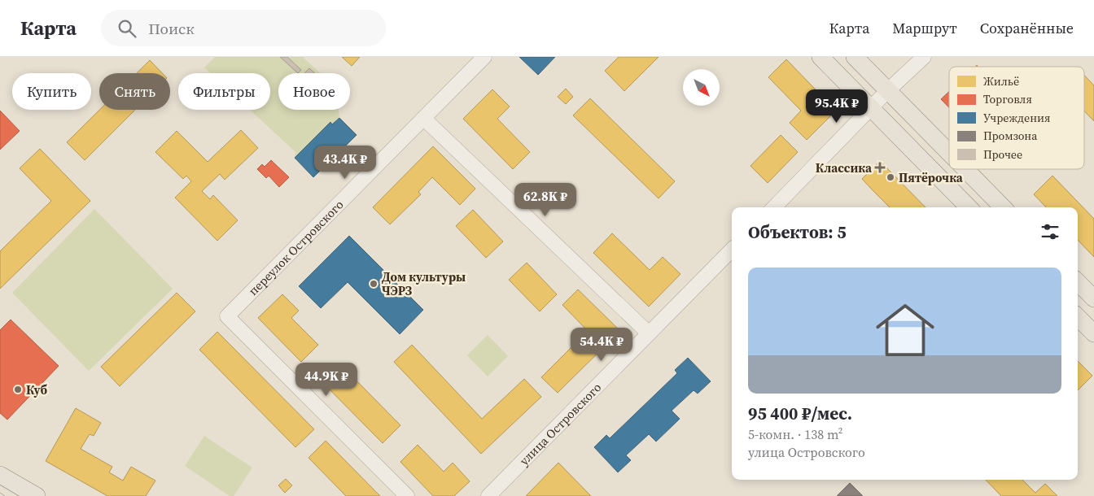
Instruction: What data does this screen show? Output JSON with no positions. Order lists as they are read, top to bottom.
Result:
{
  "streets": {
    "street": ["переулок Островского", "улица Островского"]
  },
  "places": {
    "health": ["Классика"],
    "other": ["Пятёрочка", "Дом культуры ЧЭРЗ", "Куб"]
  },
  "legend": [
    "Жильё",
    "Торговля",
    "Учреждения",
    "Промзона",
    "Прочее"
  ],
  "north": "bottom right",
  "page": {
    "header": "Карта",
    "search": "Поиск",
    "nav": ["Карта", "Маршрут", "Сохранённые"],
    "chip": [
      "Купить",
      "Снять",
      "Фильтры",
      "Новое"
    ],
    "price": [
      "95.4K ₽",
      "43.4K ₽",
      "62.8K ₽",
      "54.4K ₽",
      "44.9K ₽"
    ],
    "heading": "Объектов: 5",
    "list": [
      {
        "name": "95 400 ₽/мес.",
        "note": "5-комн. · 138 m² · улица Островского"
      }
    ]
  }
}
